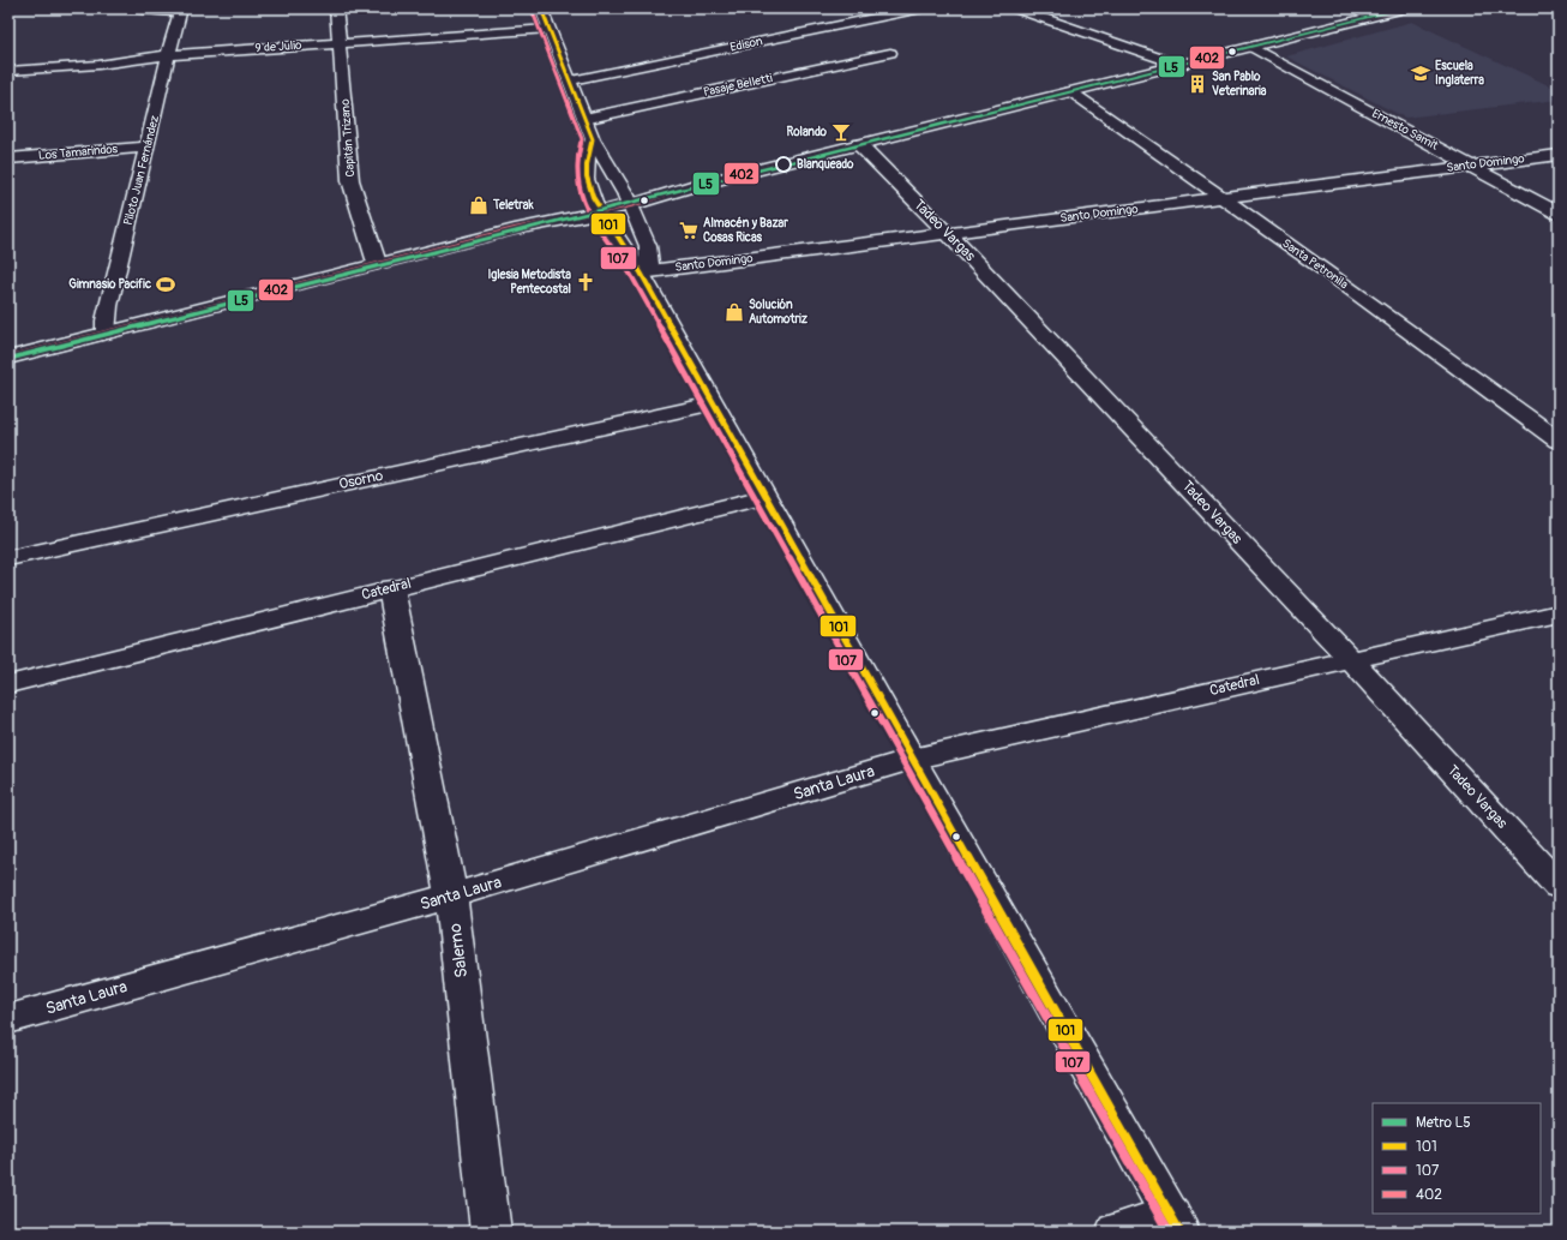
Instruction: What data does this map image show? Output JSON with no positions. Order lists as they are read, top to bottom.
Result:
{
  "streets": {
    "street": [
      "Edison",
      "9 de Julio",
      "Pasaje Belletti",
      "Ernesto Samit",
      "Capitán Trizano",
      "Los Tamarindos",
      "Santo Domingo",
      "Piloto Juan Fernández",
      "Tadeo Vargas",
      "Santa Petronila",
      "Osorno",
      "Catedral",
      "Santa Laura",
      "Salerno"
    ]
  },
  "crossings": [
    ["9 de Julio", "Capitán Trizano"],
    ["9 de Julio", "Piloto Juan Fernández"],
    ["Ernesto Samit", "Santo Domingo"],
    ["Los Tamarindos", "Piloto Juan Fernández"],
    ["Santo Domingo", "Tadeo Vargas"],
    ["Santo Domingo", "Santa Petronila"],
    ["Tadeo Vargas", "Catedral"],
    ["Catedral", "Santa Laura"],
    ["Catedral", "Salerno"],
    ["Santa Laura", "Salerno"]
  ],
  "places": {
    "school or university": ["Escuela Inglaterra"],
    "building": ["San Pablo Veterinaria"],
    "bar": ["Rolando"],
    "other": ["Blanqueado"],
    "shop": ["Teletrak", "Solución Automotriz"],
    "supermarket": ["Almacén y Bazar Cosas Ricas"],
    "church": ["Iglesia Metodista Pentecostal"],
    "sports": ["Gimnasio Pacific"]
  },
  "lines": [
    "metro line L5",
    "transit line 101",
    "transit line 402",
    "transit line 107"
  ],
  "legend": [
    "Metro L5",
    "101",
    "107",
    "402"
  ]
}
